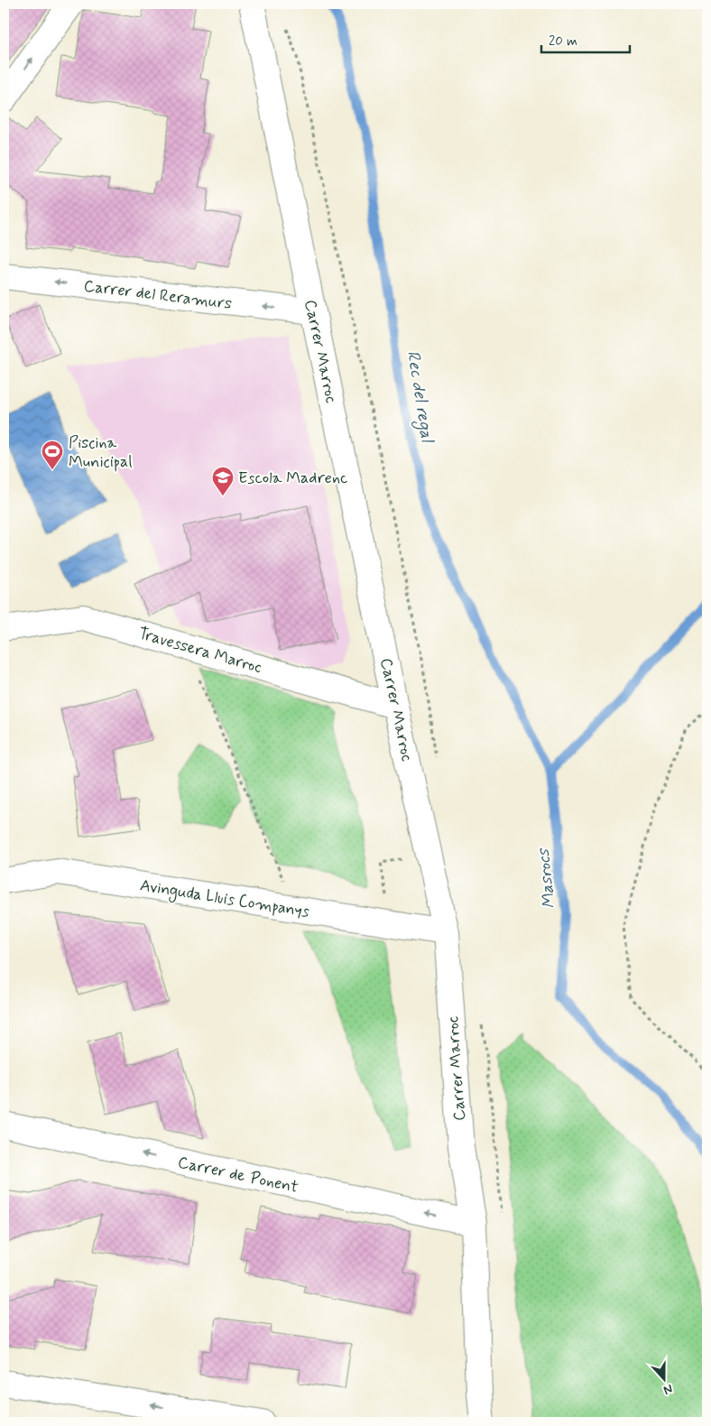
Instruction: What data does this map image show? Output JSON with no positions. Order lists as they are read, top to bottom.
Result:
{
  "streets": {
    "street": [
      "Carrer del Reramurs",
      "Carrer Marroc",
      "Travessera Marroc",
      "Avinguda Lluis Companys",
      "Carrer de Ponent"
    ]
  },
  "crossings": [
    ["Carrer del Reramurs", "Carrer Marroc"],
    ["Carrer Marroc", "Travessera Marroc"],
    ["Carrer Marroc", "Avinguda Lluis Companys"],
    ["Carrer Marroc", "Carrer de Ponent"]
  ],
  "one_way": ["Carrer del Reramurs", "Carrer de Ponent"],
  "water": ["Rec del regal", "Masrocs"],
  "places": {
    "sports": ["Piscina Municipal"],
    "school or university": ["Escola Madrenc"]
  },
  "scale_bar": "20 m",
  "north": "bottom"
}
